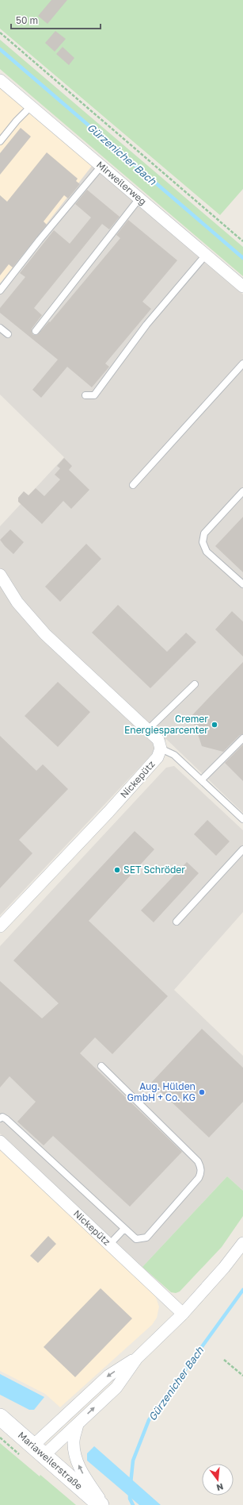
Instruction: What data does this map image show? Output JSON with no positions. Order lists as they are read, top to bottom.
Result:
{
  "streets": {
    "main road": ["Mariaweilerstraße"],
    "street": ["Mirweilerweg", "Nickepütz"]
  },
  "water": ["Gürzenicher Bach"],
  "places": ["Cremer Energiesparcenter", "SET Schröder", "Aug. Hülden GmbH + Co. KG"],
  "scale_bar": "50 m",
  "north": "bottom"
}
